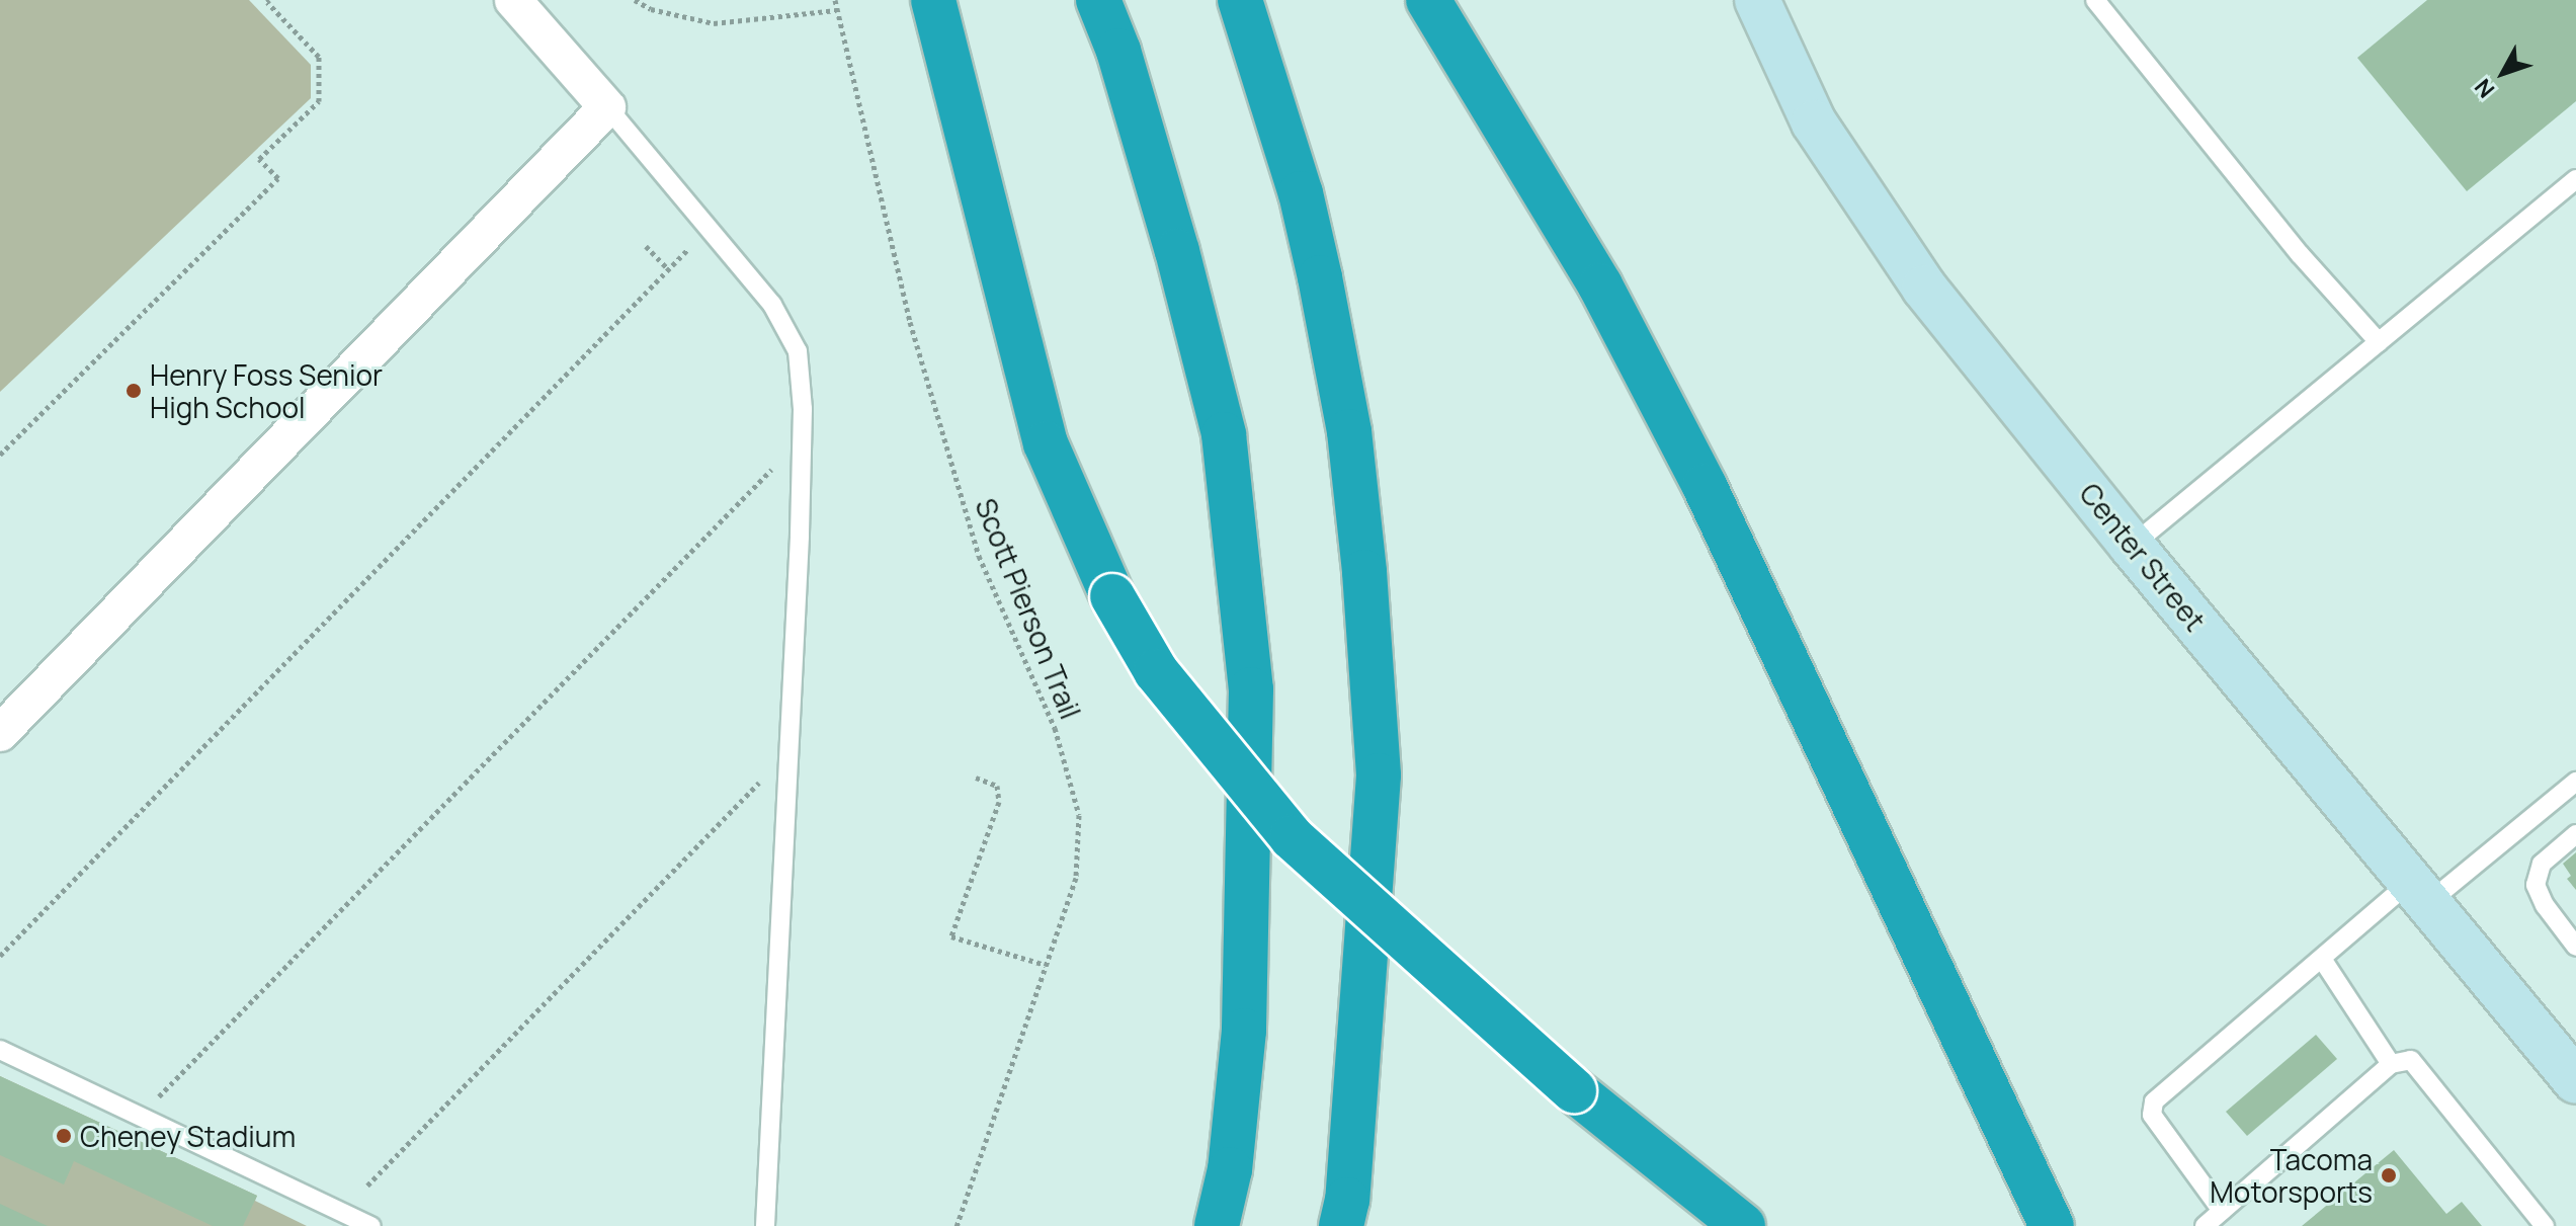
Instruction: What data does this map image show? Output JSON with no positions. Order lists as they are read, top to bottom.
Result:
{
  "streets": {
    "main road": ["Center Street"],
    "path": ["Scott Pierson Trail"]
  },
  "places": ["Henry Foss Senior High School", "Cheney Stadium", "Tacoma Motorsports"],
  "north": "bottom left"
}
